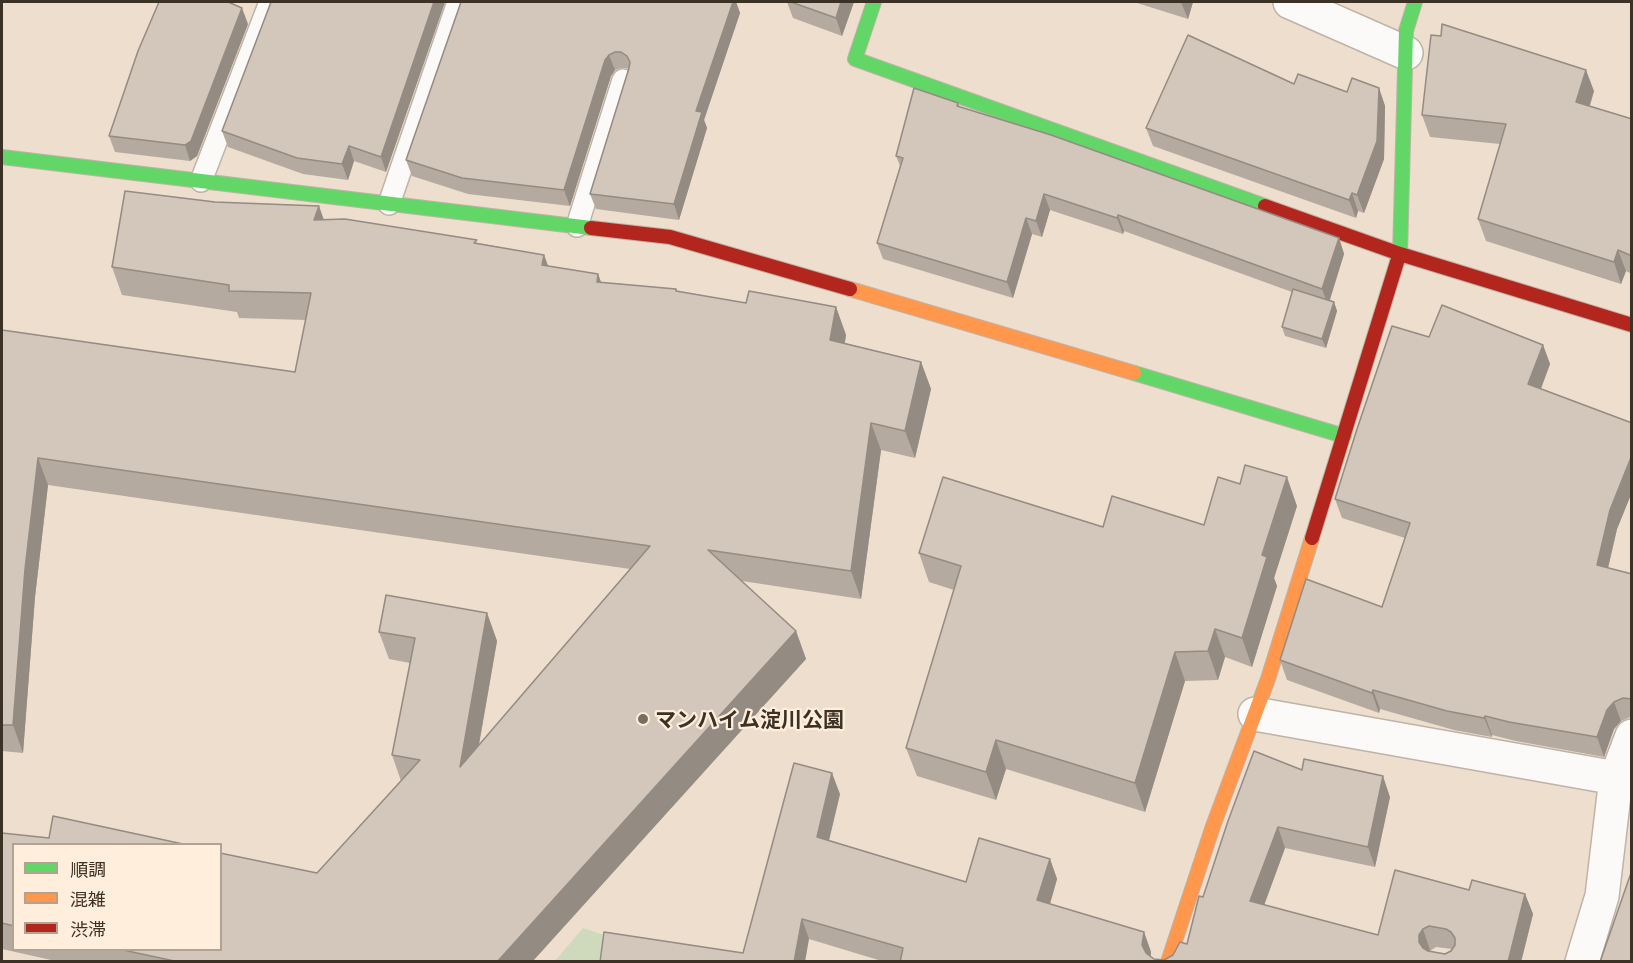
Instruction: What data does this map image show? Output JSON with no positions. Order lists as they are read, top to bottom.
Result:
{
  "places": ["マンハイム淀川公園"],
  "legend": ["順調", "混雑", "渋滞"]
}
